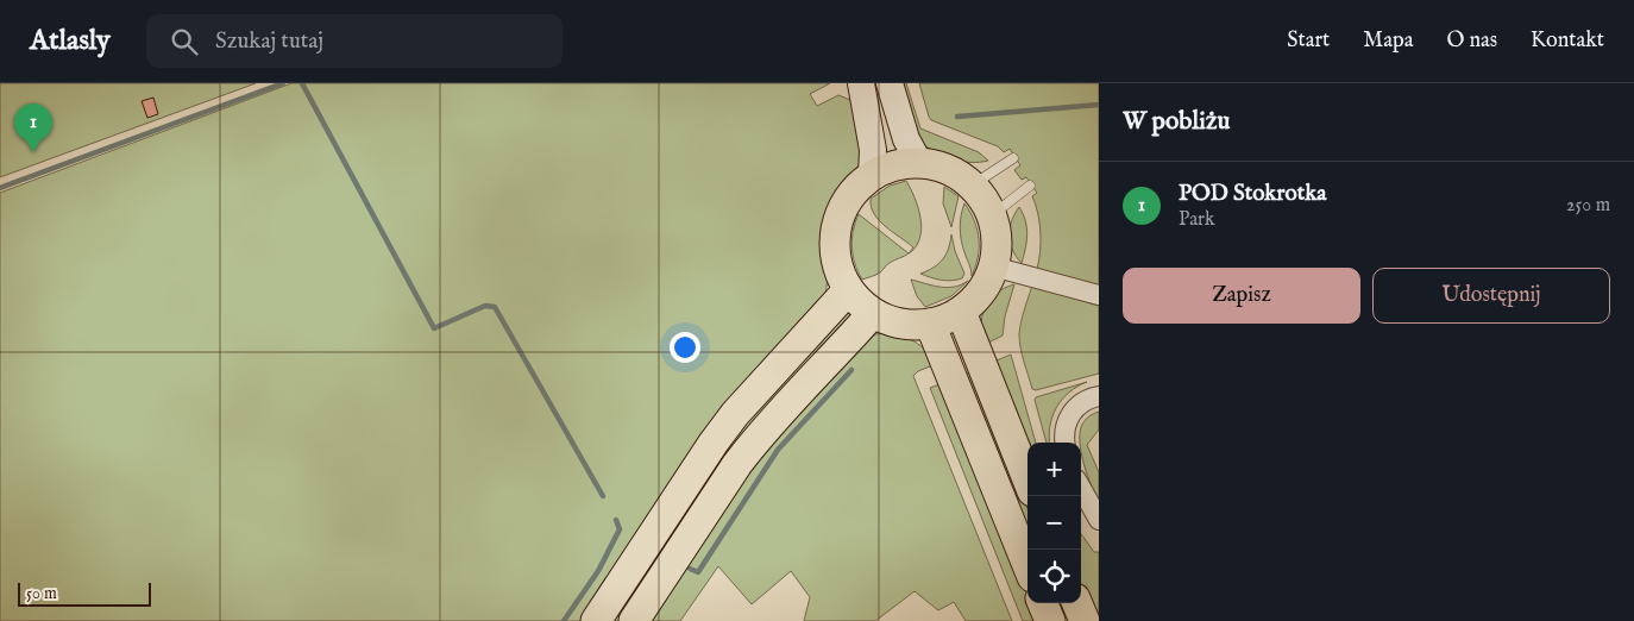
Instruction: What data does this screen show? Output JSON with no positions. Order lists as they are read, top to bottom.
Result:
{
  "scale_bar": "50 m",
  "page": {
    "header": "Atlasly",
    "search": "Szukaj tutaj",
    "nav": [
      "Start",
      "Mapa",
      "O nas",
      "Kontakt"
    ],
    "heading": "W pobliżu",
    "pins": "1",
    "list": [
      {
        "mark": "1",
        "name": "POD Stokrotka",
        "note": "Park",
        "value": "250 m"
      }
    ],
    "buttons": ["Zapisz", "Udostępnij"],
    "map_buttons": ["+", "−"],
    "scale": "50 m"
  }
}
